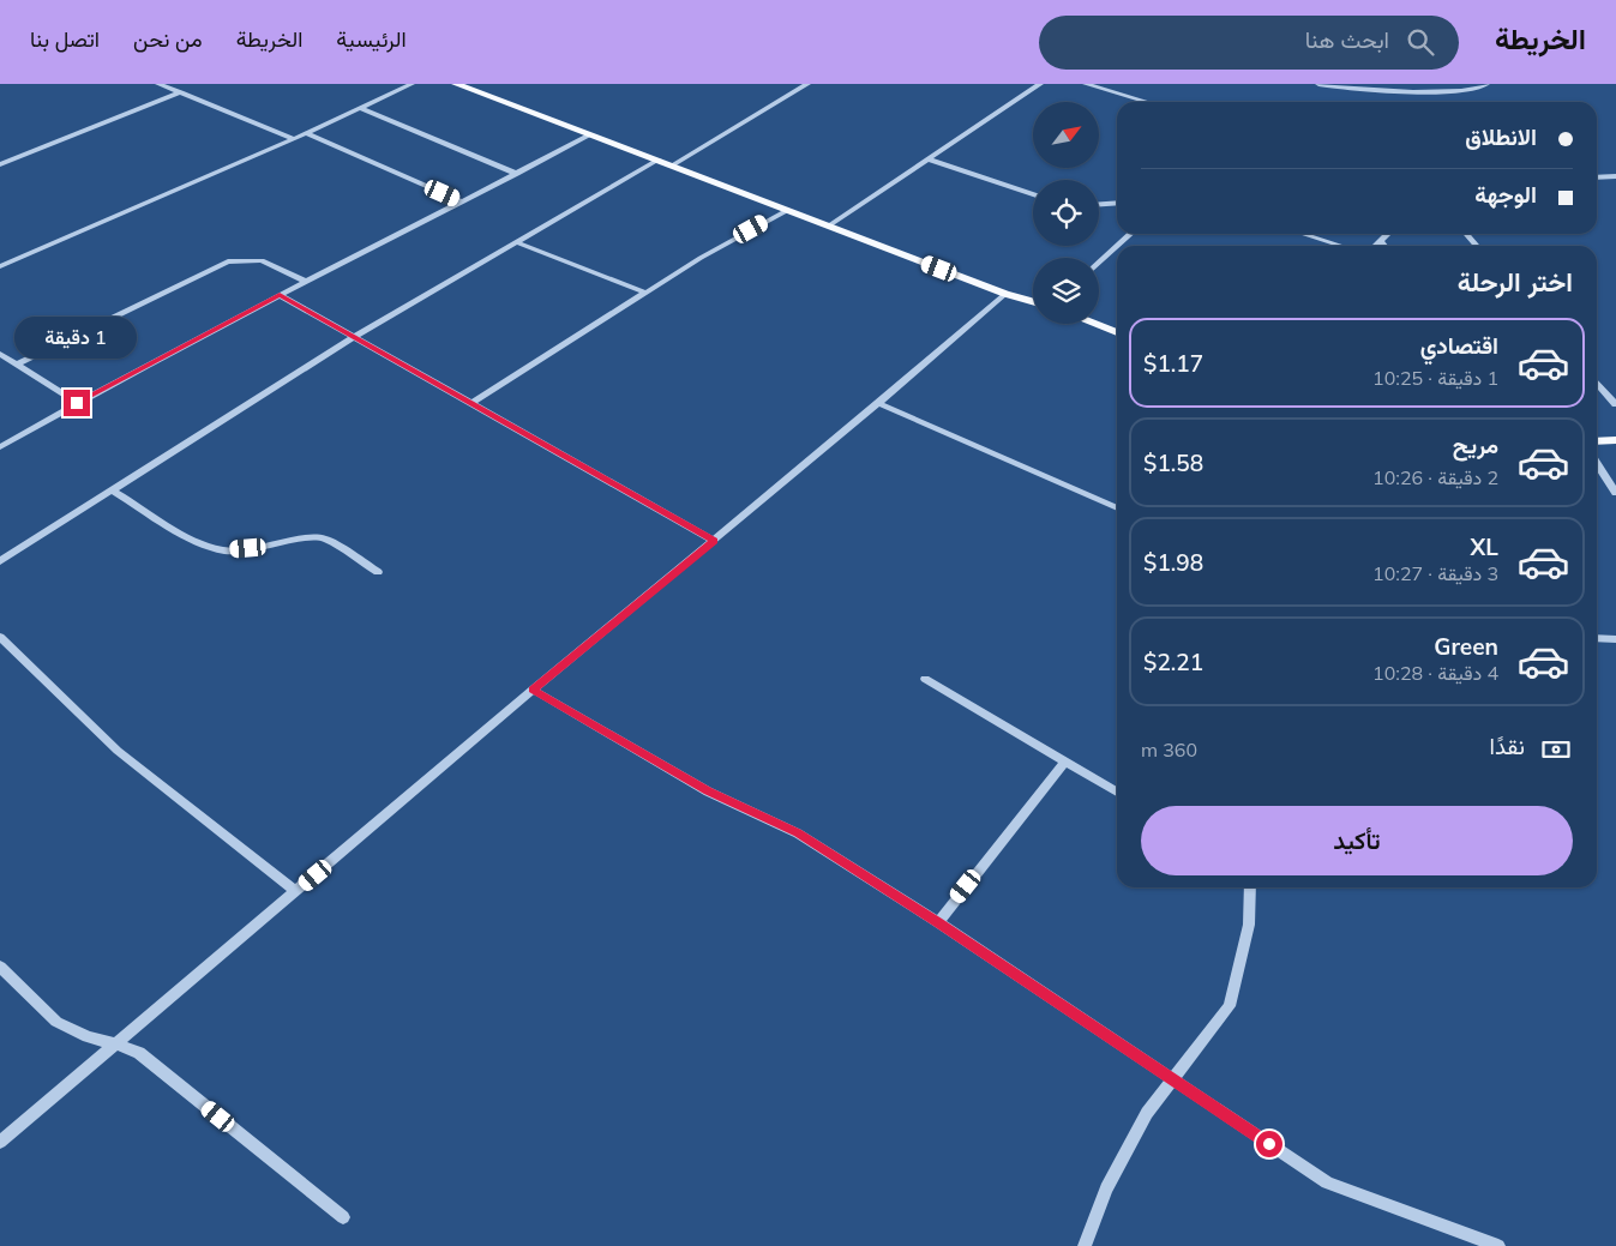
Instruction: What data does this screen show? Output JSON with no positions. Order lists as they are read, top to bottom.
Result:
{
  "north": "top right",
  "page": {
    "header": "الخريطة",
    "search": "ابحث هنا",
    "nav": [
      "الرئيسية",
      "الخريطة",
      "من نحن",
      "اتصل بنا"
    ],
    "banner": ["الانطلاق", "الوجهة"],
    "heading": "اختر الرحلة",
    "bubble": "1 دقيقة",
    "list": [
      {
        "name": "اقتصادي",
        "note": "1 دقيقة · 10:25",
        "value": "$1.17"
      },
      {
        "name": "مريح",
        "note": "2 دقيقة · 10:26",
        "value": "$1.58"
      },
      {
        "name": "XL",
        "note": "3 دقيقة · 10:27",
        "value": "$1.98"
      },
      {
        "name": "Green",
        "note": "4 دقيقة · 10:28",
        "value": "$2.21"
      }
    ],
    "pay": ["نقدًا", "360 m"],
    "buttons": "تأكيد"
  }
}
